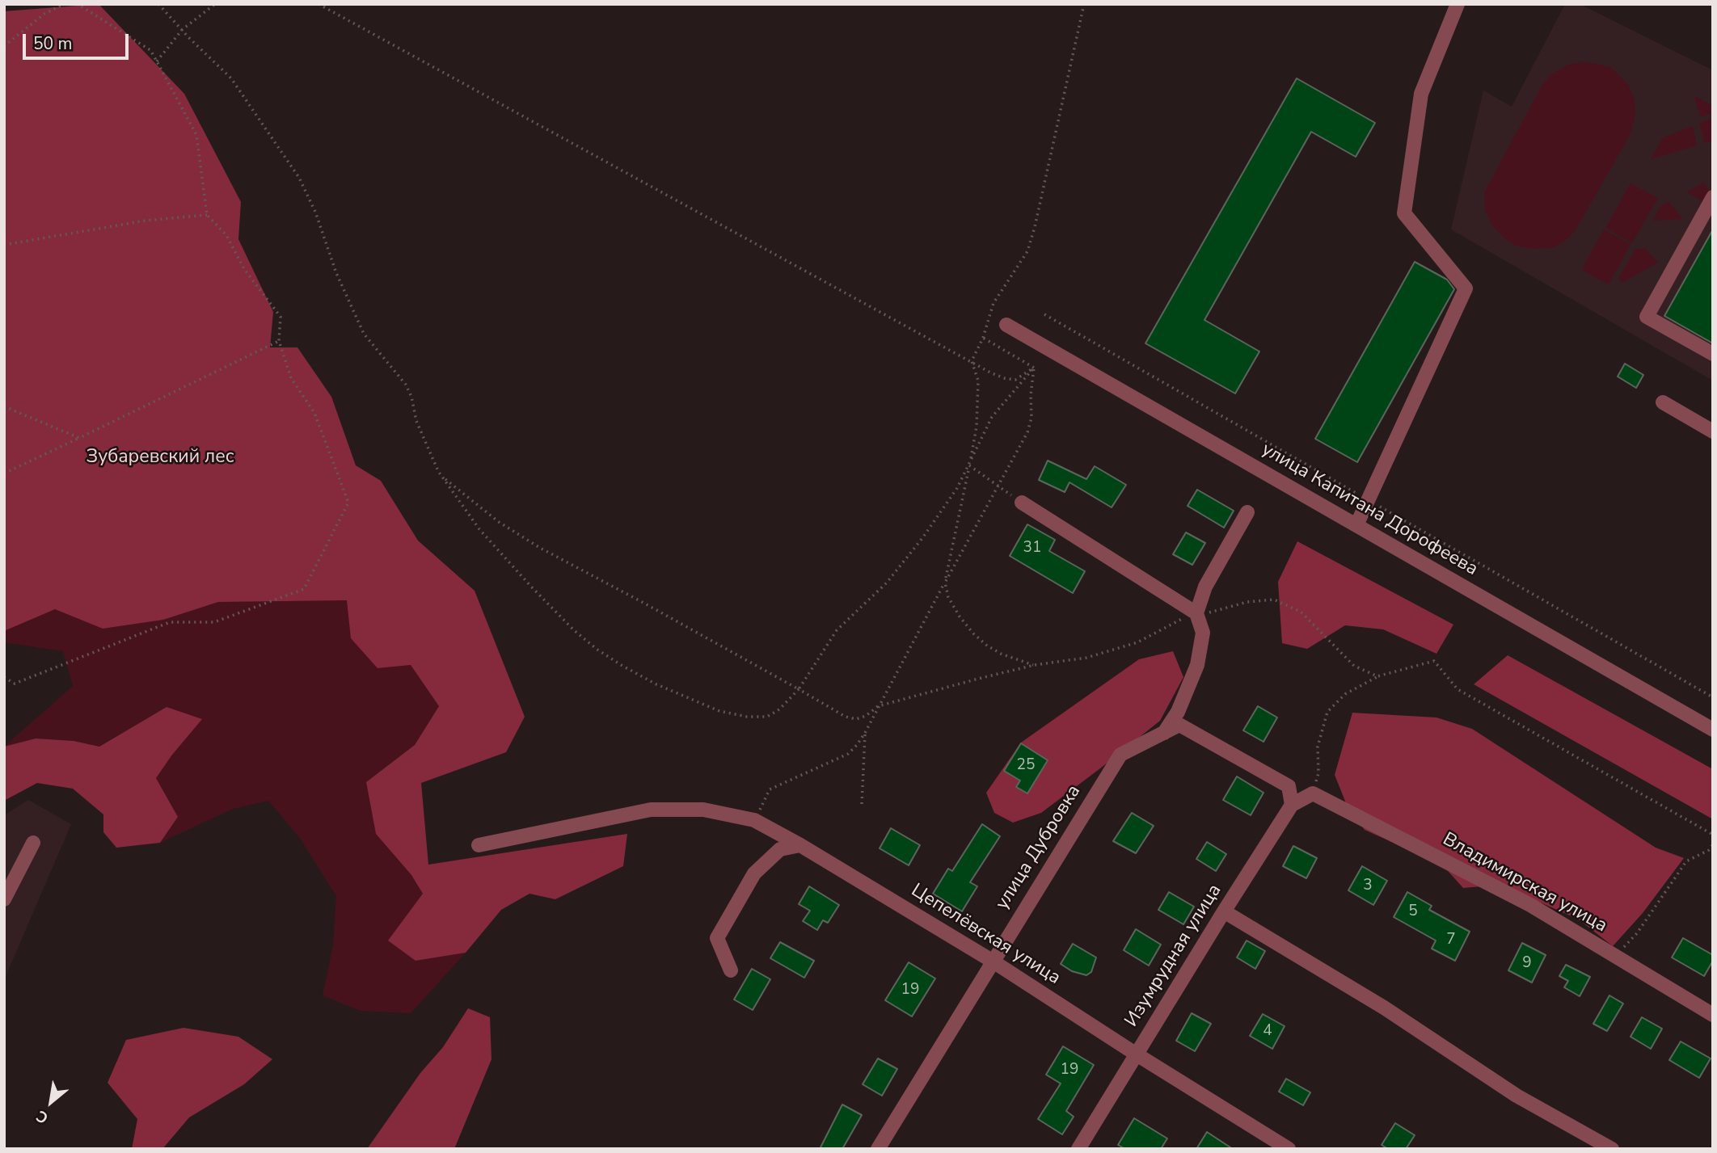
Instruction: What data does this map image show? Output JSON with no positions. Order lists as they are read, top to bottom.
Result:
{
  "streets": {
    "street": [
      "улица Капитана Дорофеева",
      "улица Дубровка",
      "Владимирская улица",
      "Цепелёвская улица",
      "Изумрудная улица"
    ]
  },
  "crossings": [
    ["улица Дубровка", "Цепелёвская улица"],
    ["улица Дубровка", "Изумрудная улица"],
    ["Владимирская улица", "Изумрудная улица"],
    ["Цепелёвская улица", "Изумрудная улица"]
  ],
  "parks": ["Зубаревский лес"],
  "house_numbers": [
    "31",
    "25",
    "3",
    "5",
    "7",
    "9",
    "19",
    "4",
    "19"
  ],
  "scale_bar": "50 m",
  "north": "bottom left"
}
